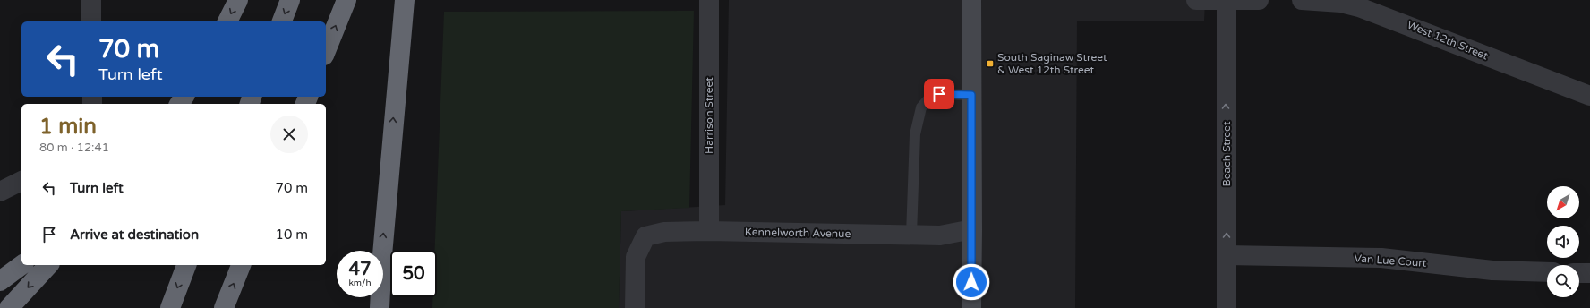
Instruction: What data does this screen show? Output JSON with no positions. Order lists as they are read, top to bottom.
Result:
{
  "streets": {
    "street": [
      "West 12th Street",
      "Harrison Street",
      "Beach Street",
      "Kennelworth Avenue",
      "Van Lue Court"
    ]
  },
  "crossings": [
    ["Harrison Street", "Kennelworth Avenue"],
    ["Beach Street", "Van Lue Court"]
  ],
  "one_way": ["Beach Street"],
  "places": {
    "transit": ["South Saginaw Street & West 12th Street"]
  },
  "north": "bottom left",
  "page": {
    "turn": ["70 m", "Turn left"],
    "heading": ["1 min", "80 m · 12:41"],
    "list": [
      {
        "name": "Turn left",
        "value": "70 m"
      },
      {
        "name": "Arrive at destination",
        "value": "10 m"
      }
    ],
    "speed": "47 km/h",
    "limit": "50"
  }
}
